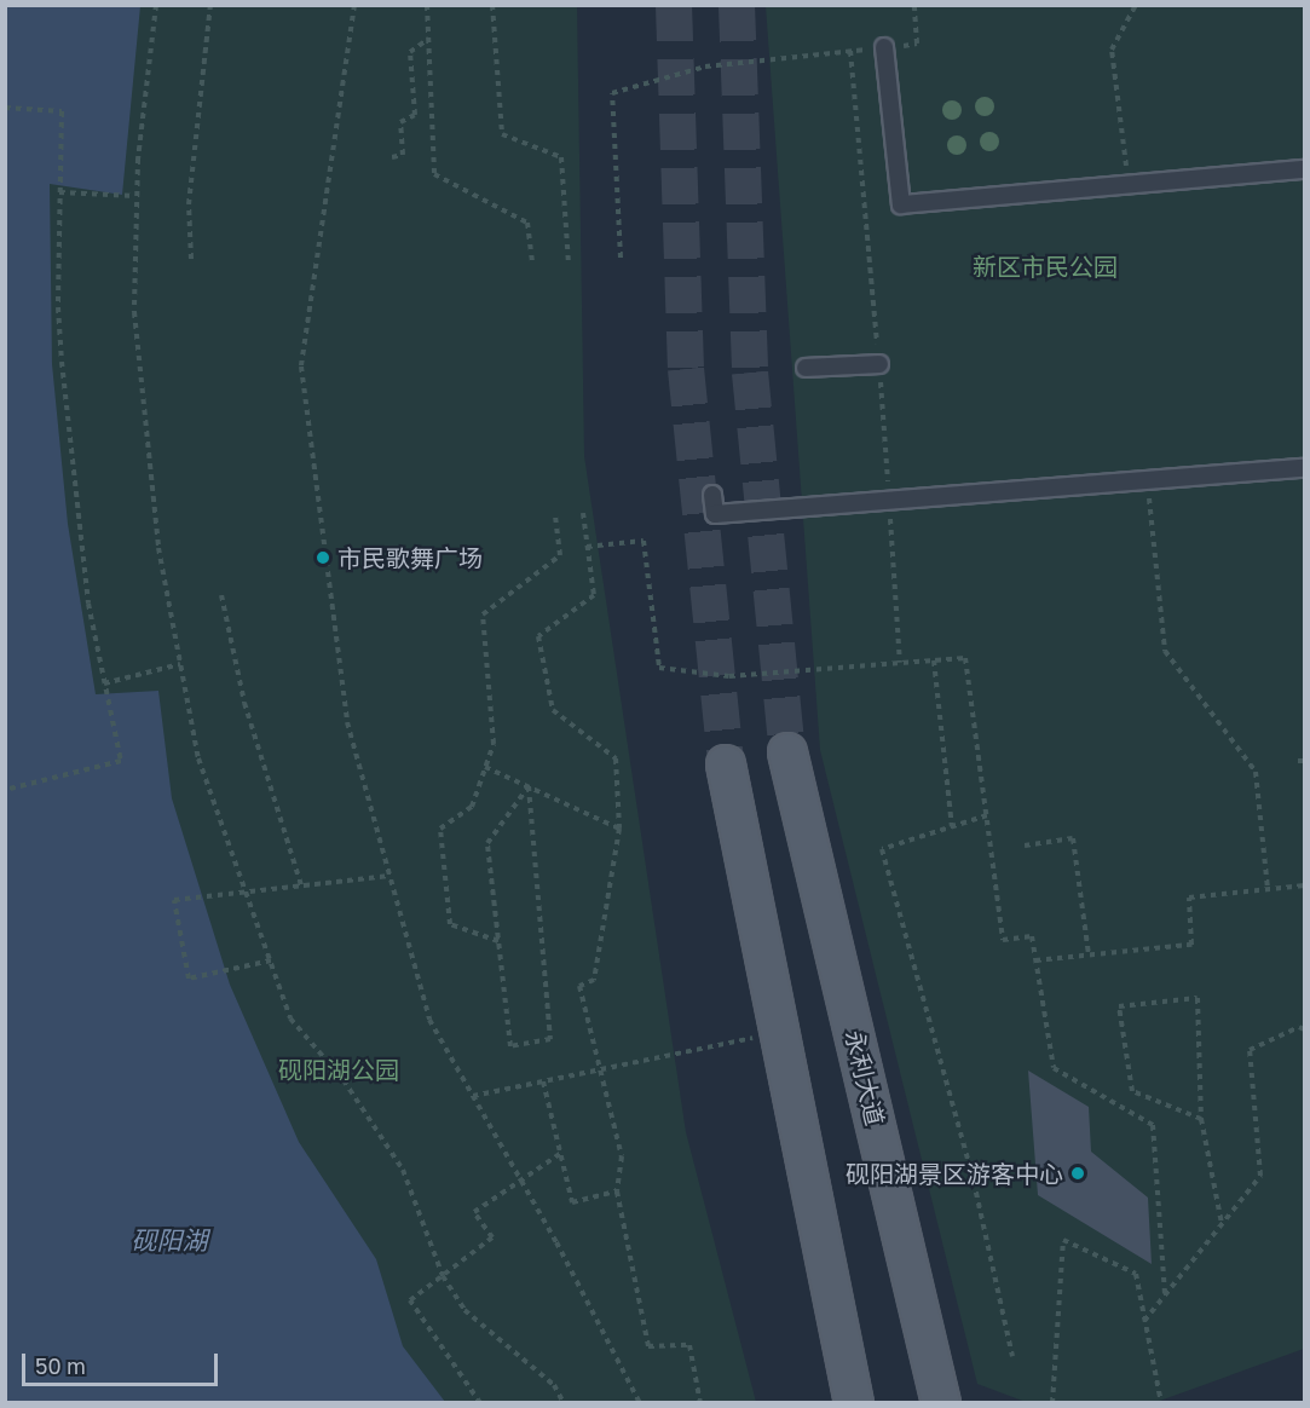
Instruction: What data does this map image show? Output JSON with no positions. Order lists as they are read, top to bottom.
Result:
{
  "streets": {
    "main road": ["永利大道"]
  },
  "water": ["砚阳湖"],
  "parks": ["新区市民公园", "砚阳湖公园"],
  "places": ["市民歌舞广场", "砚阳湖景区游客中心"],
  "scale_bar": "50 m"
}
